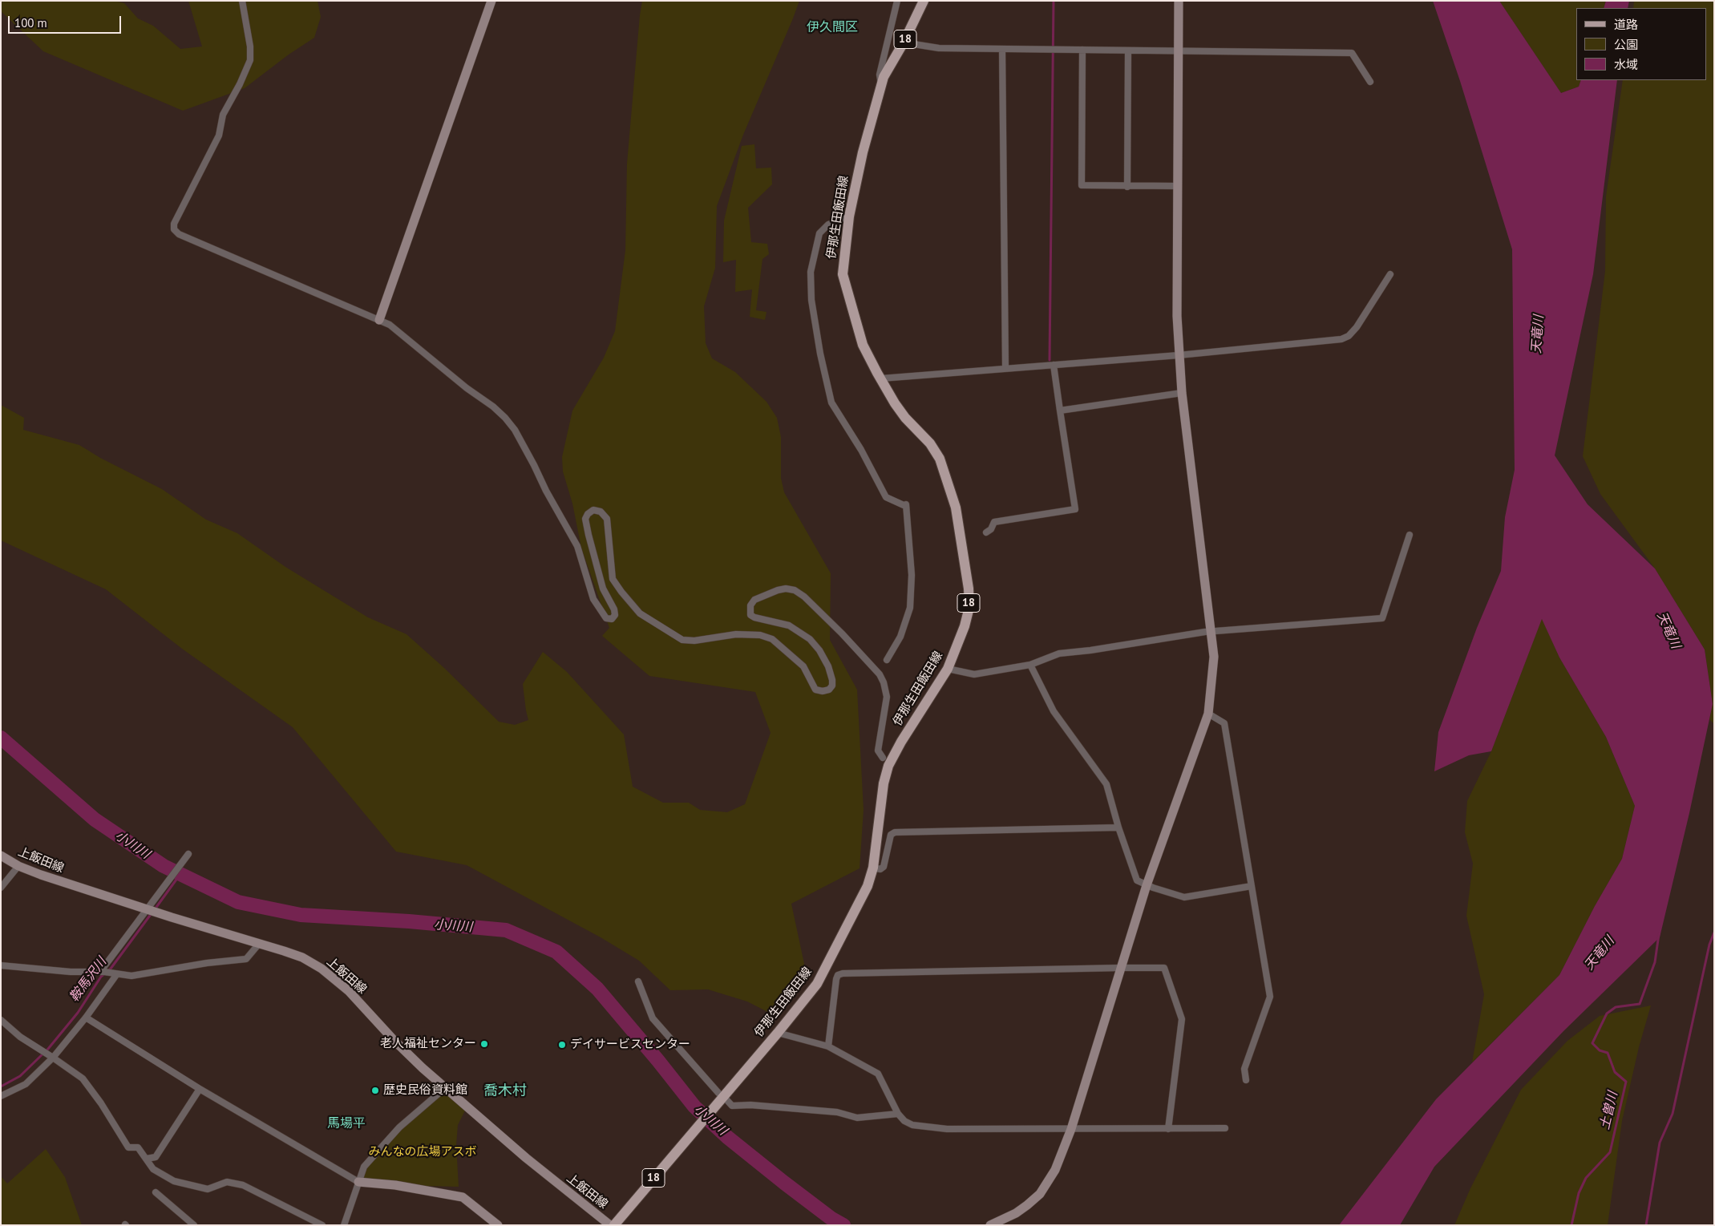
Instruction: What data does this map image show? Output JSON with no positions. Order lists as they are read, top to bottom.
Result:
{
  "streets": {
    "main road": ["18", "伊那生田飯田線"],
    "street": ["上飯田線"]
  },
  "districts": ["伊久間区", "喬木村", "馬場平"],
  "water": [
    "天竜川",
    "小川川",
    "鞍馬沢川",
    "土曽川"
  ],
  "parks": ["みんなの広場アスボ"],
  "places": ["老人福祉センター", "デイサービスセンター", "歴史民俗資料館"],
  "legend": ["道路", "公園", "水域"],
  "scale_bar": "100 m"
}
